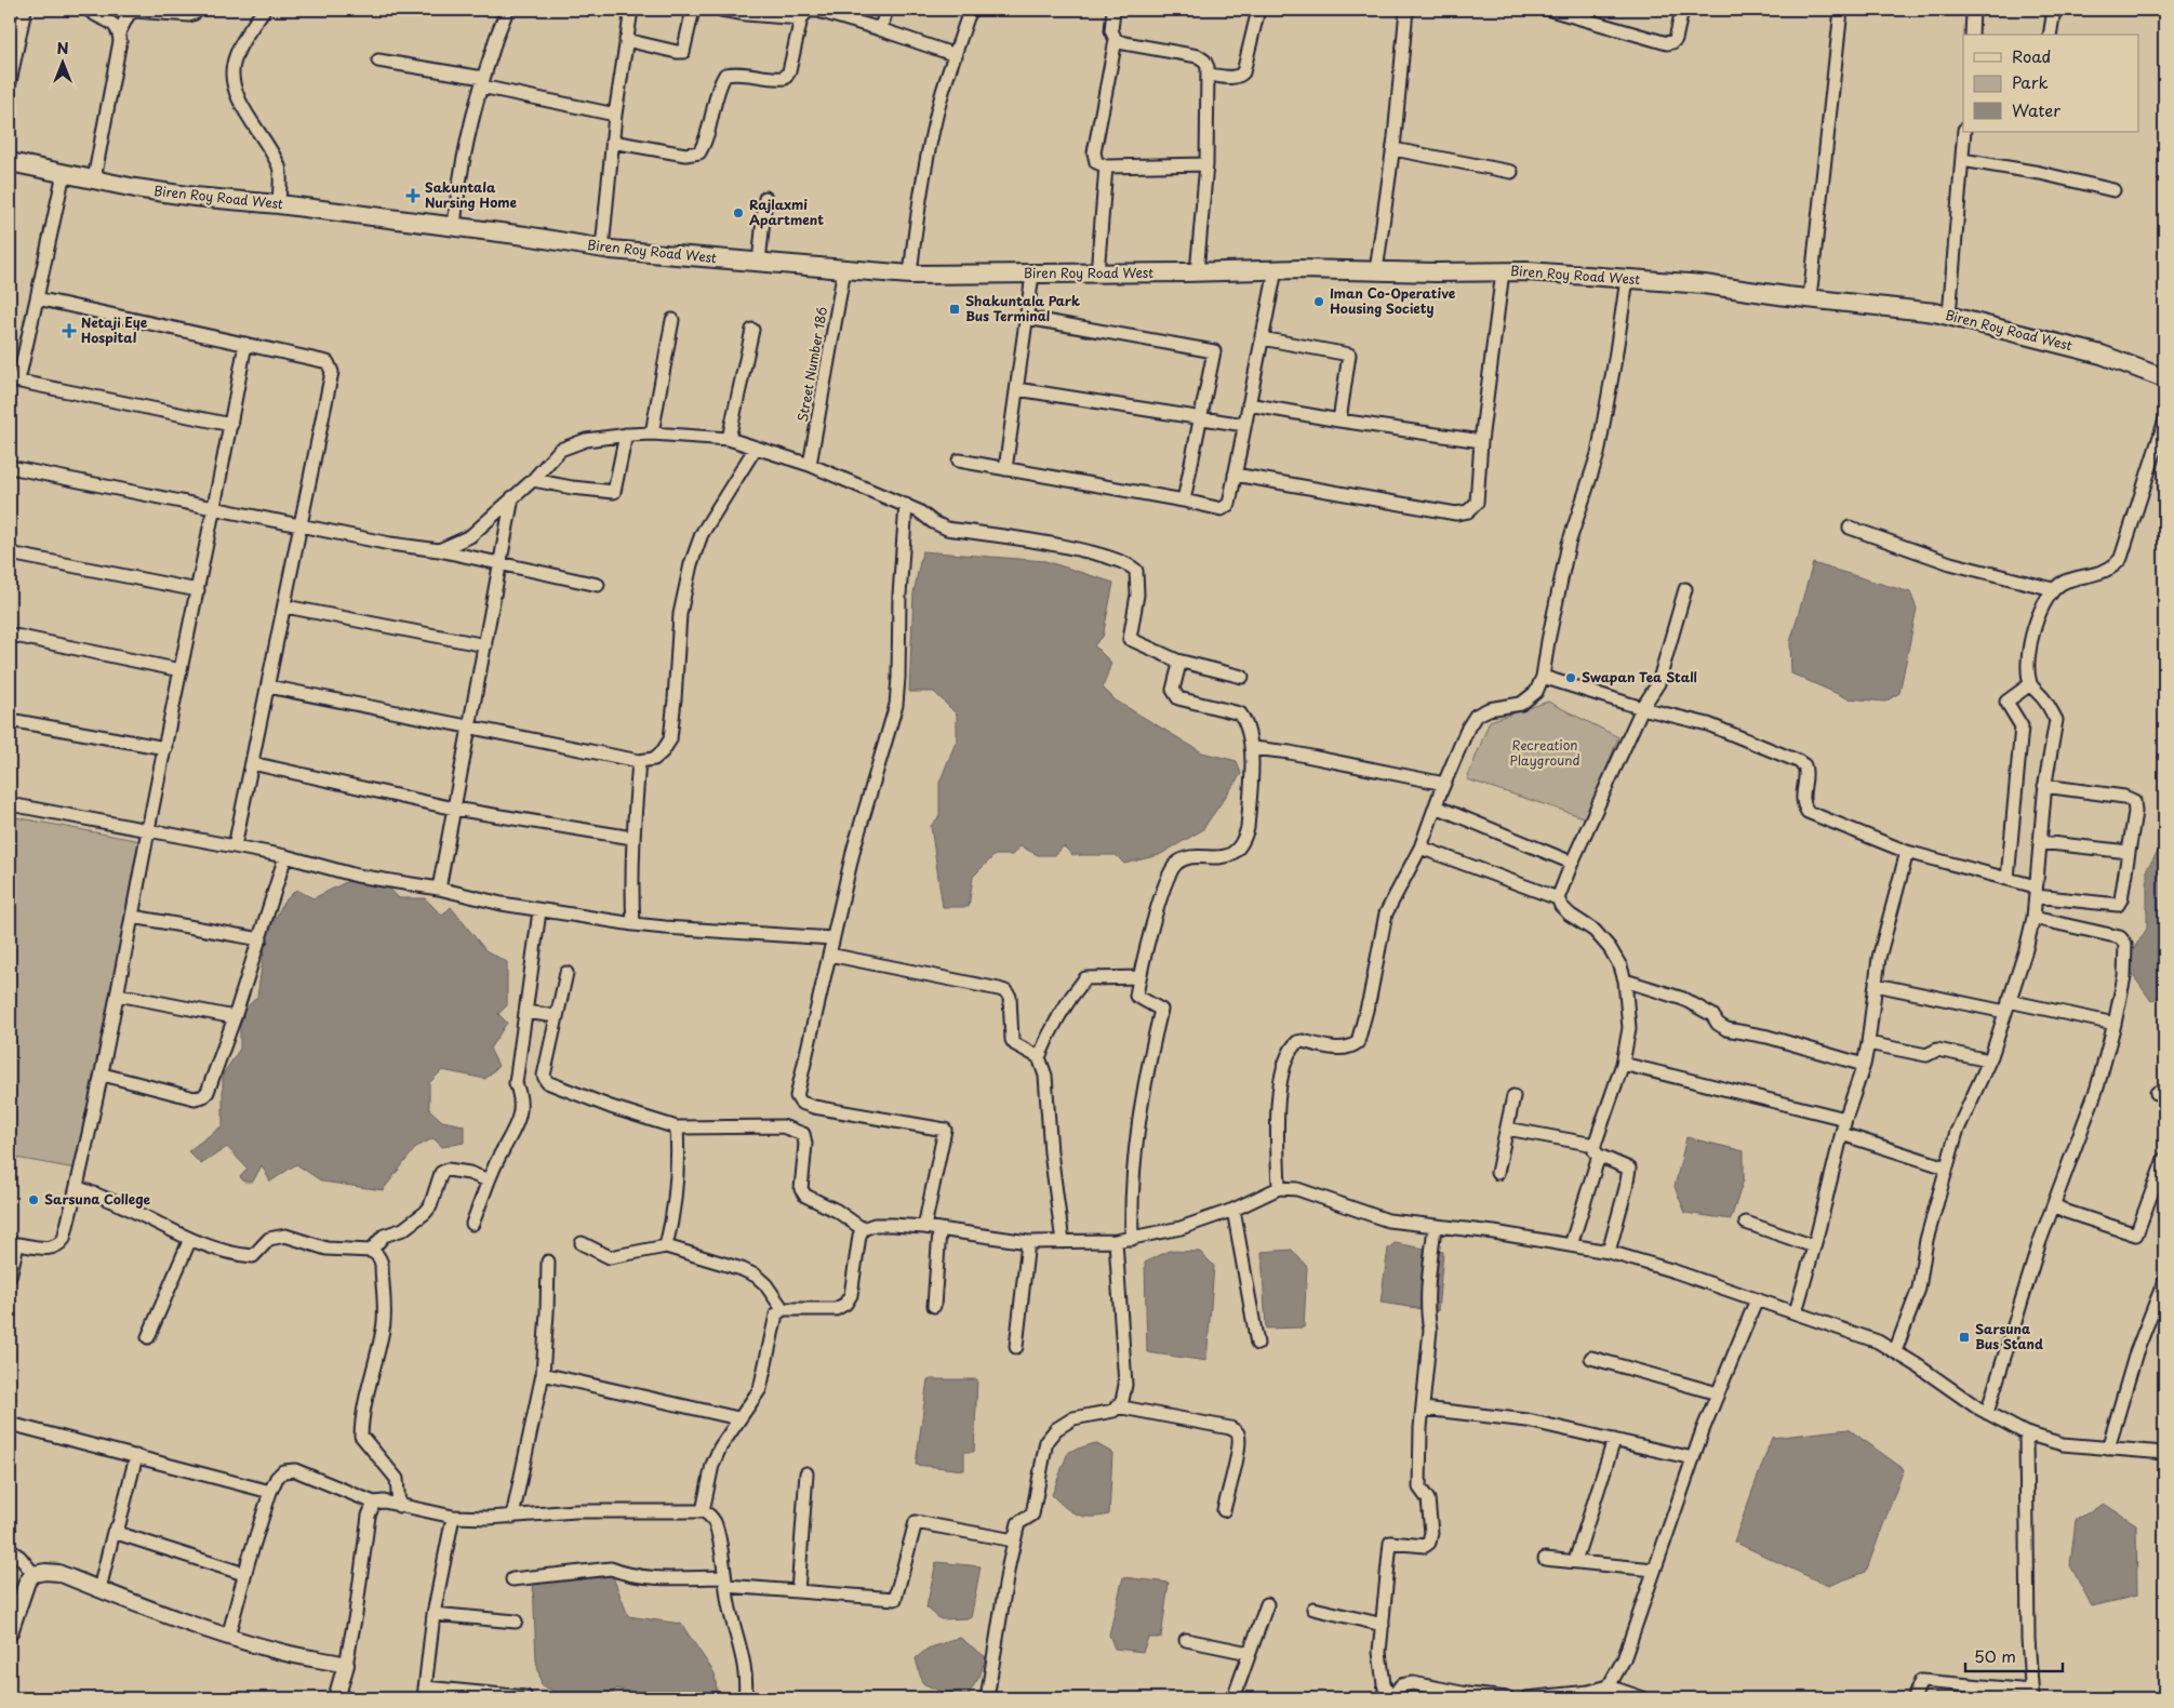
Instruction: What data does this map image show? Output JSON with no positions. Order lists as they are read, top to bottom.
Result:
{
  "streets": {
    "main road": ["Biren Roy Road West"],
    "street": ["Street Number 186"]
  },
  "crossings": [
    ["Biren Roy Road West", "Street Number 186"]
  ],
  "parks": ["Recreation Playground"],
  "places": {
    "health": ["Sakuntala Nursing Home", "Netaji Eye Hospital"],
    "other": [
      "Rajlaxmi Apartment",
      "Iman Co-Operative Housing Society",
      "Swapan Tea Stall",
      "Sarsuna College"
    ],
    "transit": ["Shakuntala Park Bus Terminal", "Sarsuna Bus Stand"]
  },
  "legend": ["Road", "Park", "Water"],
  "scale_bar": "50 m",
  "north": "top"
}
